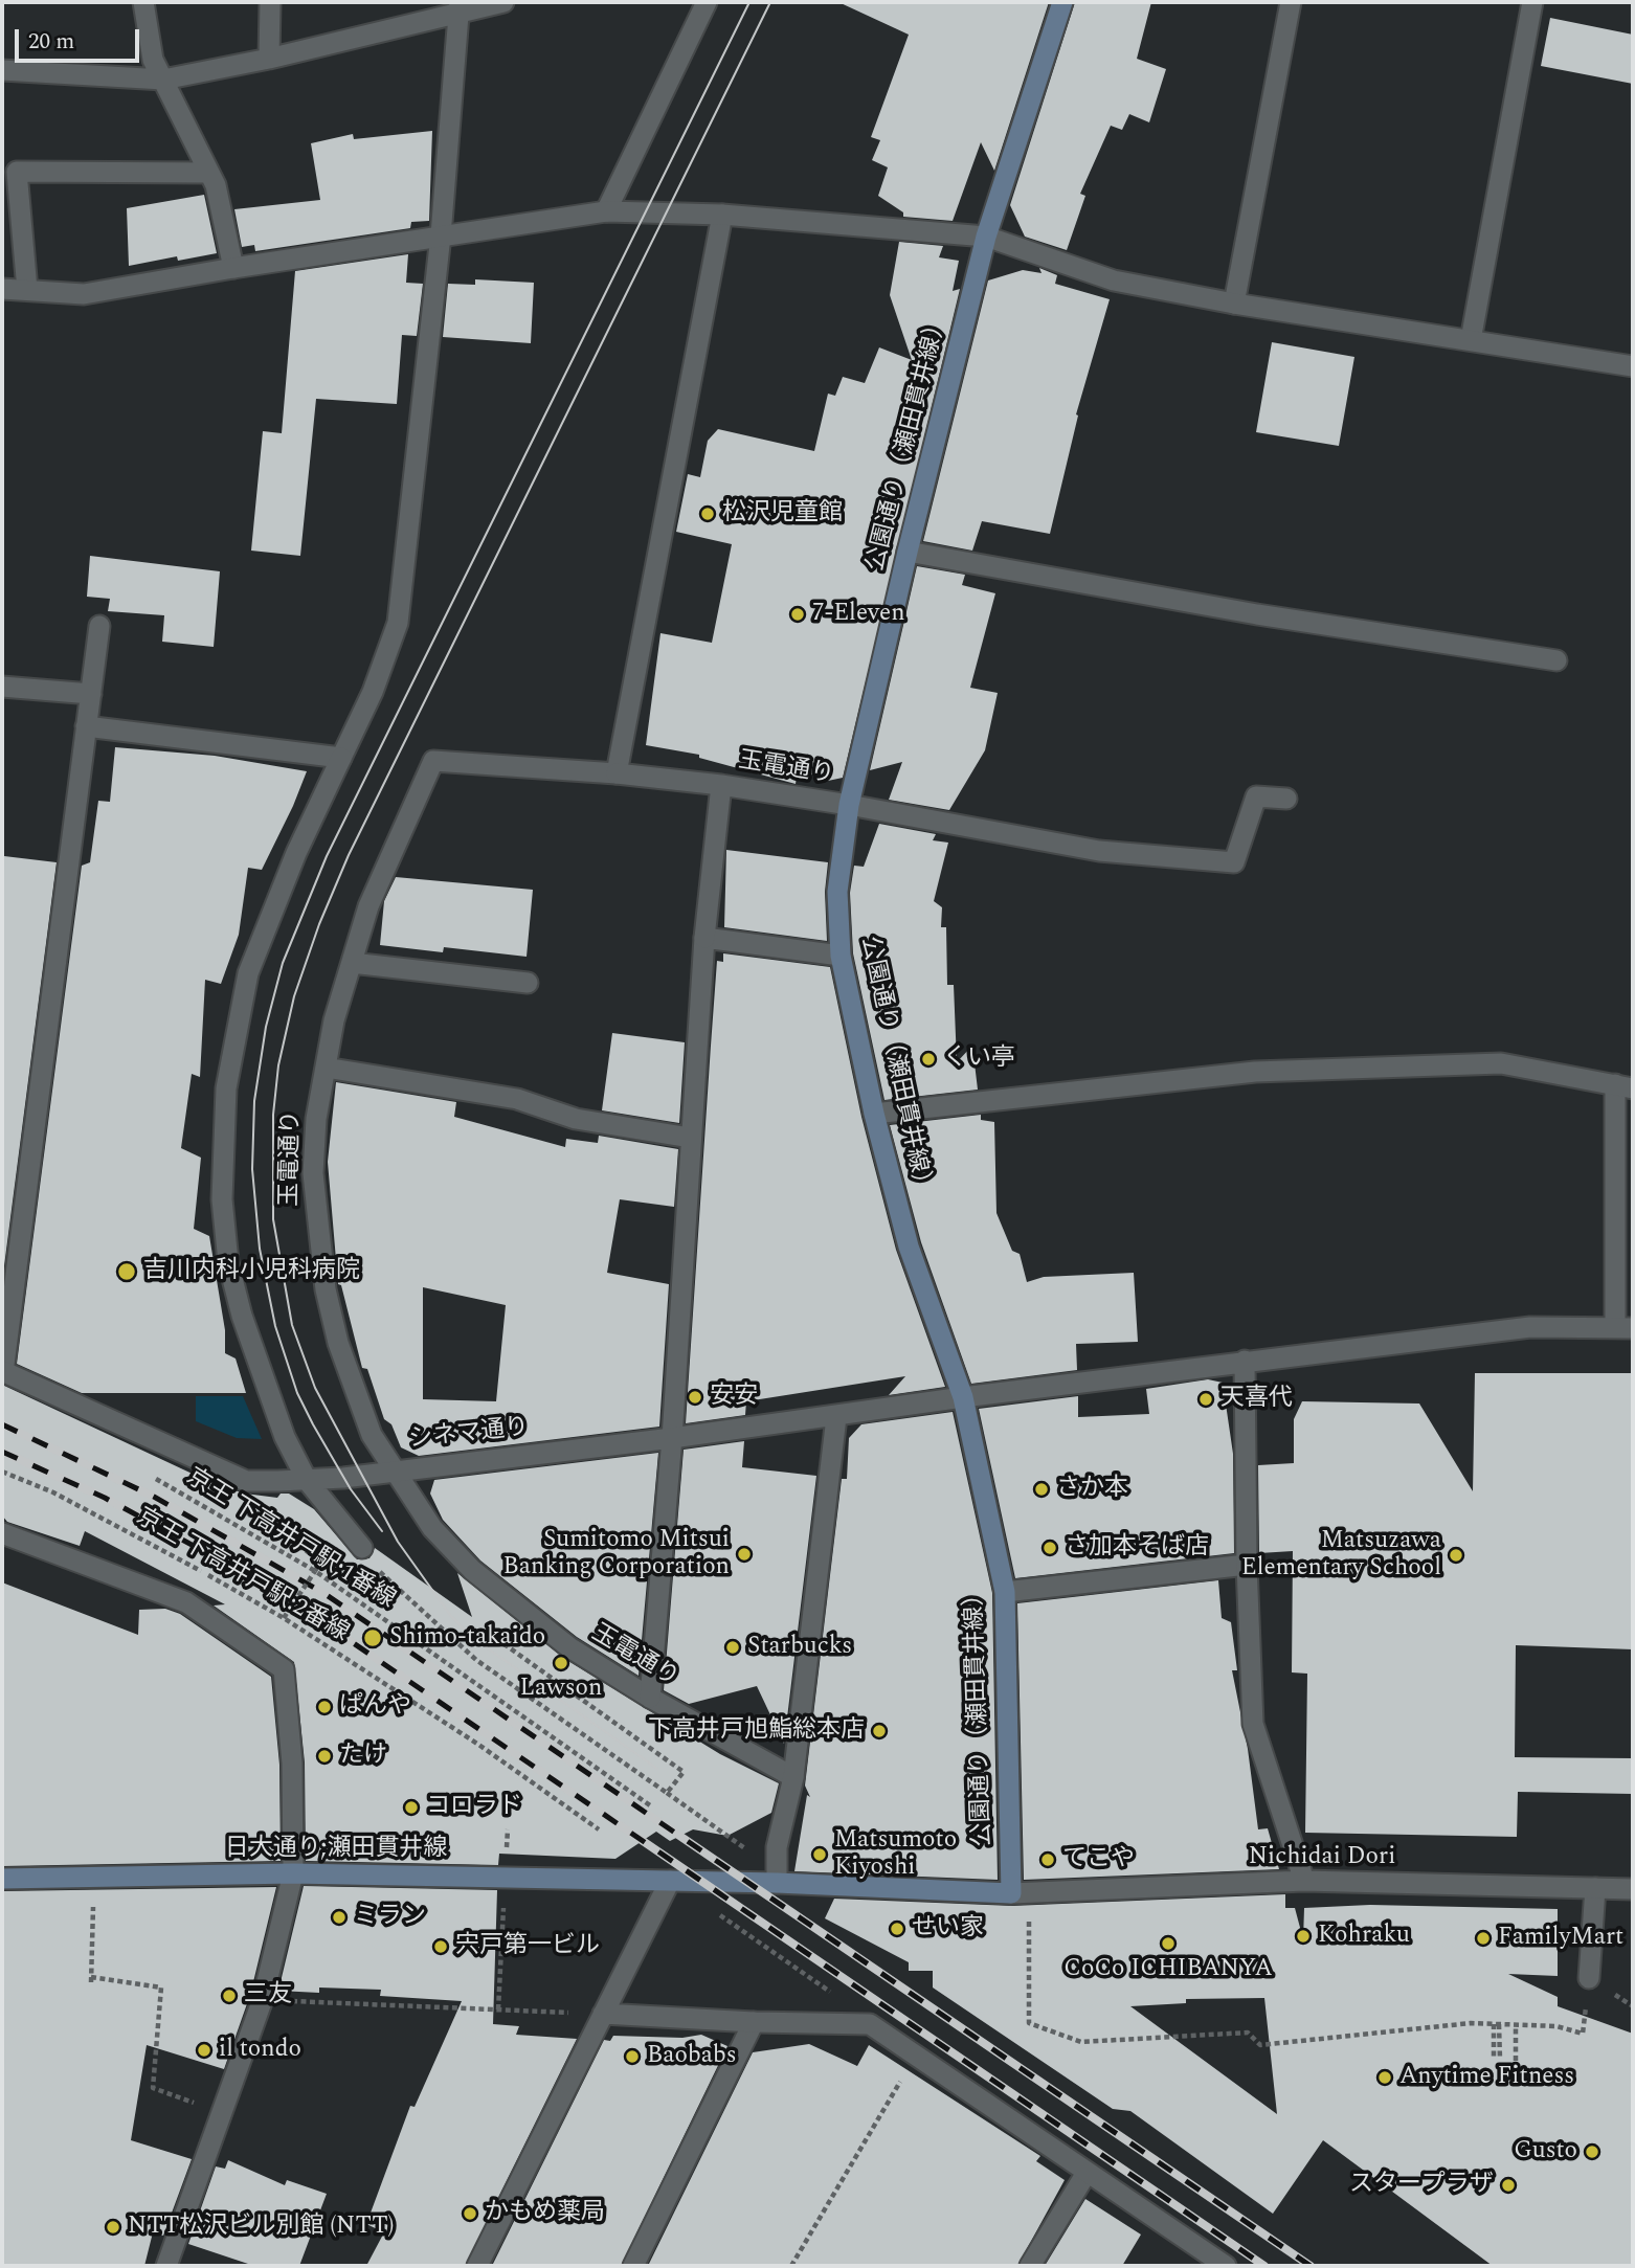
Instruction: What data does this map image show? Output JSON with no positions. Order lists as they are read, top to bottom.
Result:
{
  "streets": {
    "main road": ["公園通り（瀬田貫井線）", "日大通り;瀬田貫井線"],
    "street": ["玉電通り", "シネマ通り", "Nichidai Dori"],
    "path": ["京王 下高井戸駅;1番線", "京王 下高井戸駅:2番線"]
  },
  "crossings": [
    ["公園通り（瀬田貫井線）", "玉電通り"],
    ["公園通り（瀬田貫井線）", "シネマ通り"],
    ["公園通り（瀬田貫井線）", "Nichidai Dori"],
    ["玉電通り", "シネマ通り"]
  ],
  "places": [
    "松沢児童館",
    "7-Eleven",
    "くい亭",
    "吉川内科小児科病院",
    "安安",
    "天喜代",
    "さか本",
    "さ加本そば店",
    "Sumitomo Mitsui Banking Corporation",
    "Matsuzawa Elementary School",
    "Shimo-takaido",
    "Starbucks",
    "Lawson",
    "ぱんや",
    "下高井戸旭鮨総本店",
    "たけ",
    "コロラド",
    "Matsumoto Kiyoshi",
    "てこや",
    "ミラン",
    "せい家",
    "Kohraku",
    "FamilyMart",
    "CoCo ICHIBANYA",
    "宍戸第一ビル",
    "三友",
    "il tondo",
    "Baobabs",
    "Anytime Fitness",
    "Gusto",
    "スタープラザ",
    "かもめ薬局",
    "NTT松沢ビル別館 (NTT)"
  ],
  "scale_bar": "20 m"
}
